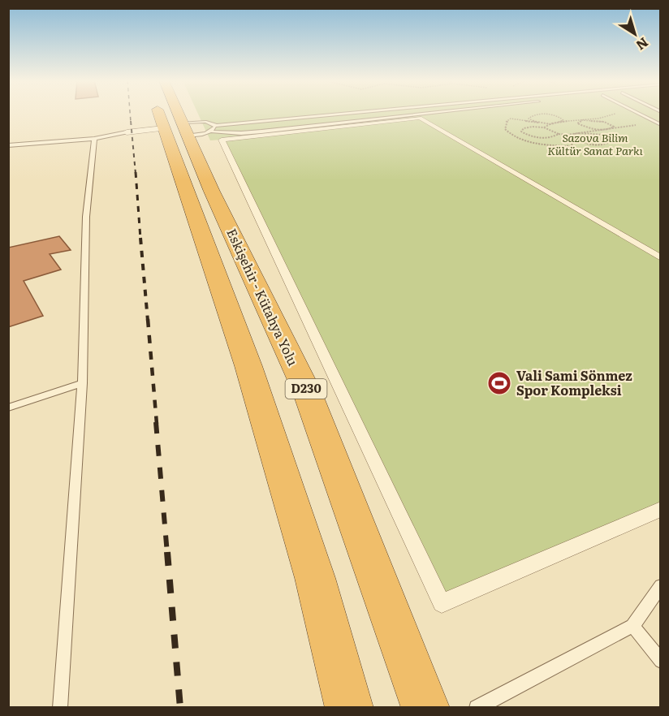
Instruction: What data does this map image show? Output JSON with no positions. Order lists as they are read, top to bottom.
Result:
{
  "streets": {
    "highway": ["Eskişehir - Kütahya Yolu", "D230"]
  },
  "parks": ["Sazova Bilim Kültür Sanat Parkı"],
  "places": {
    "sports": ["Vali Sami Sönmez Spor Kompleksi"]
  },
  "north": "bottom right"
}
